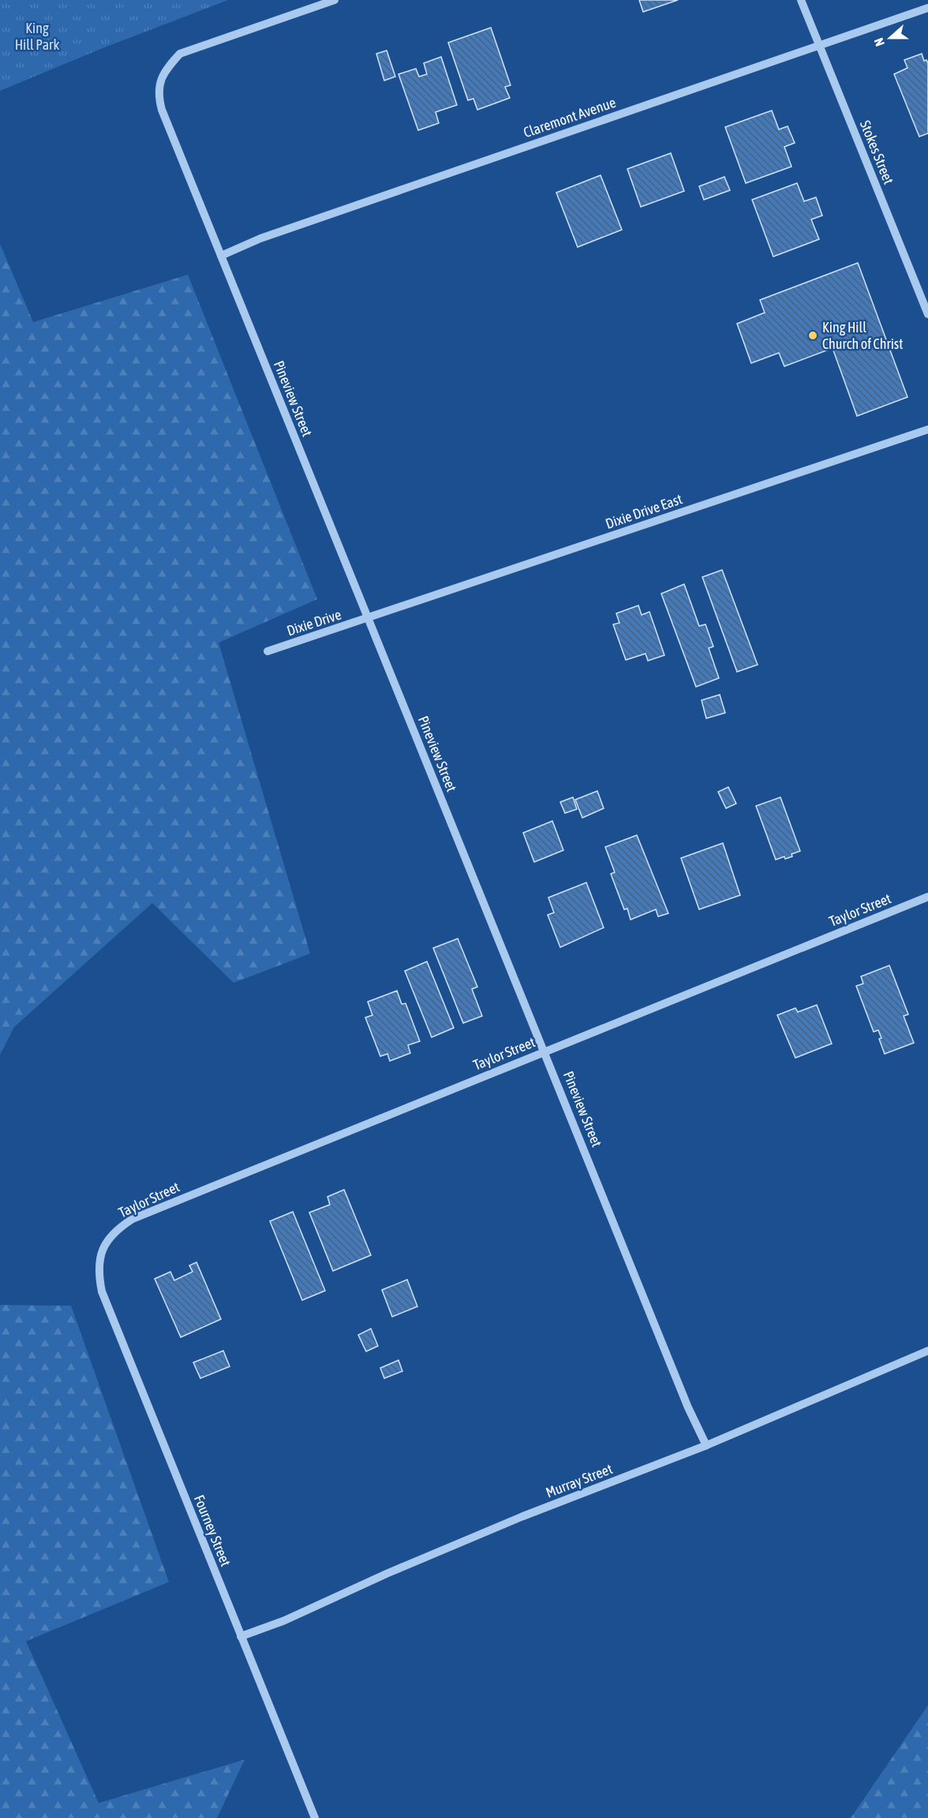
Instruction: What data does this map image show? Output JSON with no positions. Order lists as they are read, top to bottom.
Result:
{
  "streets": {
    "street": [
      "Claremont Avenue",
      "Stokes Street",
      "Pineview Street",
      "Dixie Drive East",
      "Dixie Drive",
      "Taylor Street",
      "Murray Street",
      "Fourney Street"
    ]
  },
  "crossings": [
    ["Claremont Avenue", "Stokes Street"],
    ["Claremont Avenue", "Pineview Street"],
    ["Pineview Street", "Dixie Drive East"],
    ["Pineview Street", "Dixie Drive"],
    ["Pineview Street", "Taylor Street"],
    ["Pineview Street", "Murray Street"],
    ["Dixie Drive East", "Dixie Drive"],
    ["Taylor Street", "Fourney Street"],
    ["Murray Street", "Fourney Street"]
  ],
  "parks": ["King Hill Park"],
  "places": ["King Hill Church of Christ"],
  "north": "left"
}
